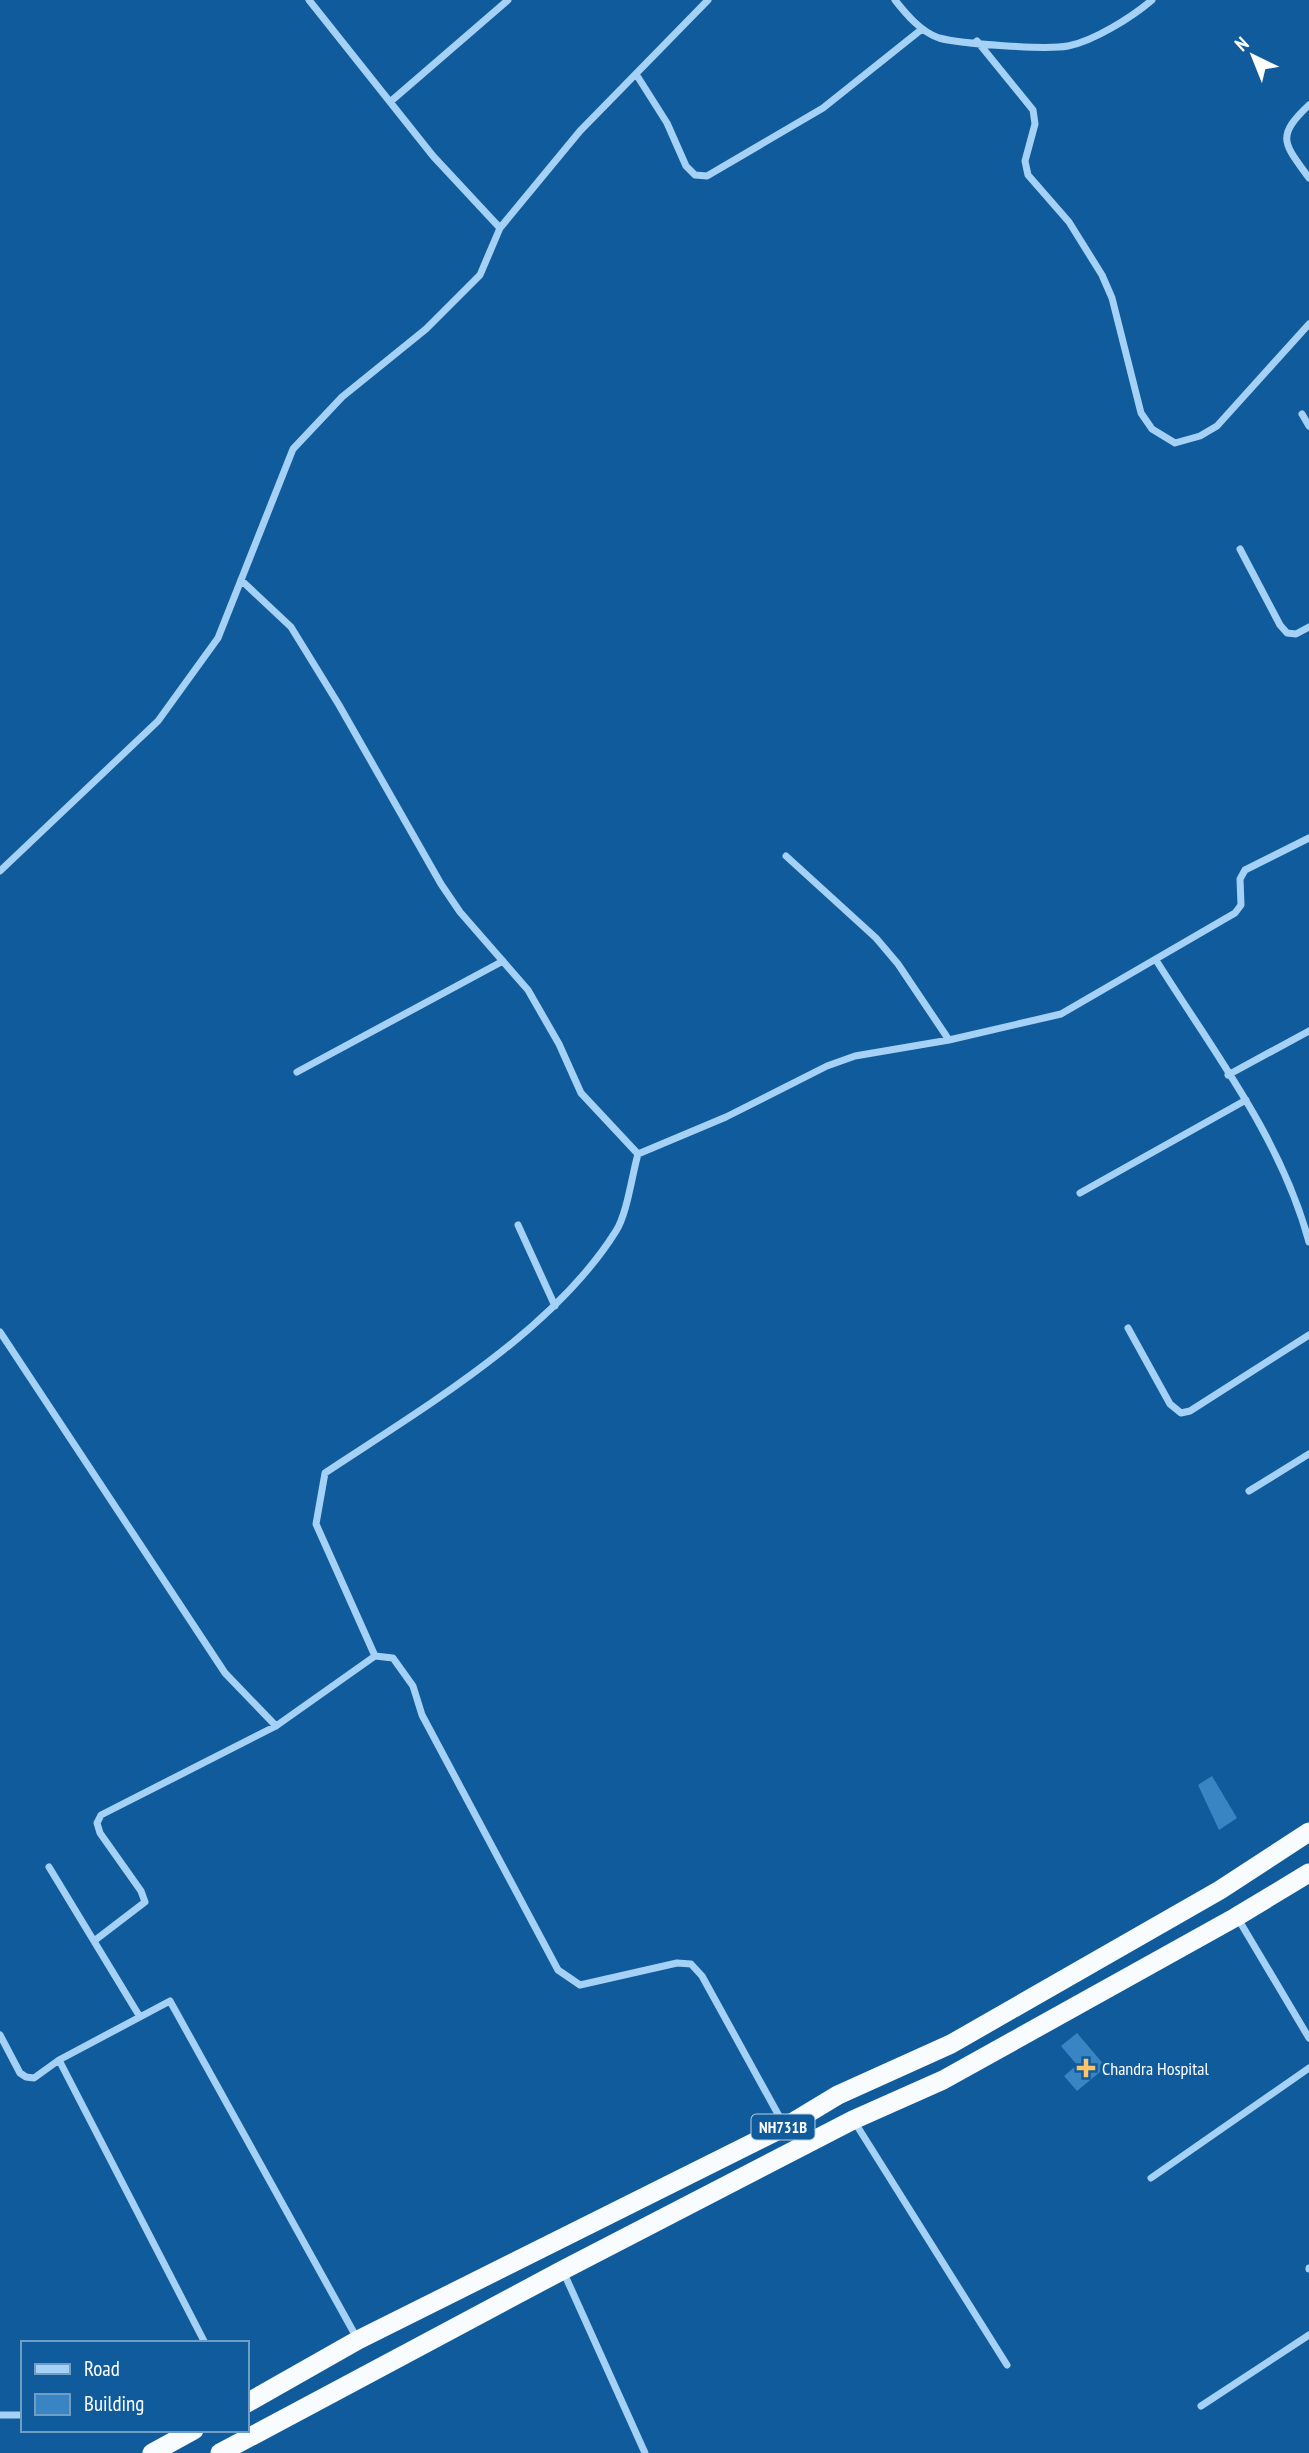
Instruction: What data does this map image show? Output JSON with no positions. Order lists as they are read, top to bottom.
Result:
{
  "streets": {
    "highway": ["NH731B"]
  },
  "places": {
    "health": ["Chandra Hospital"]
  },
  "legend": ["Road", "Building"],
  "north": "top left"
}
